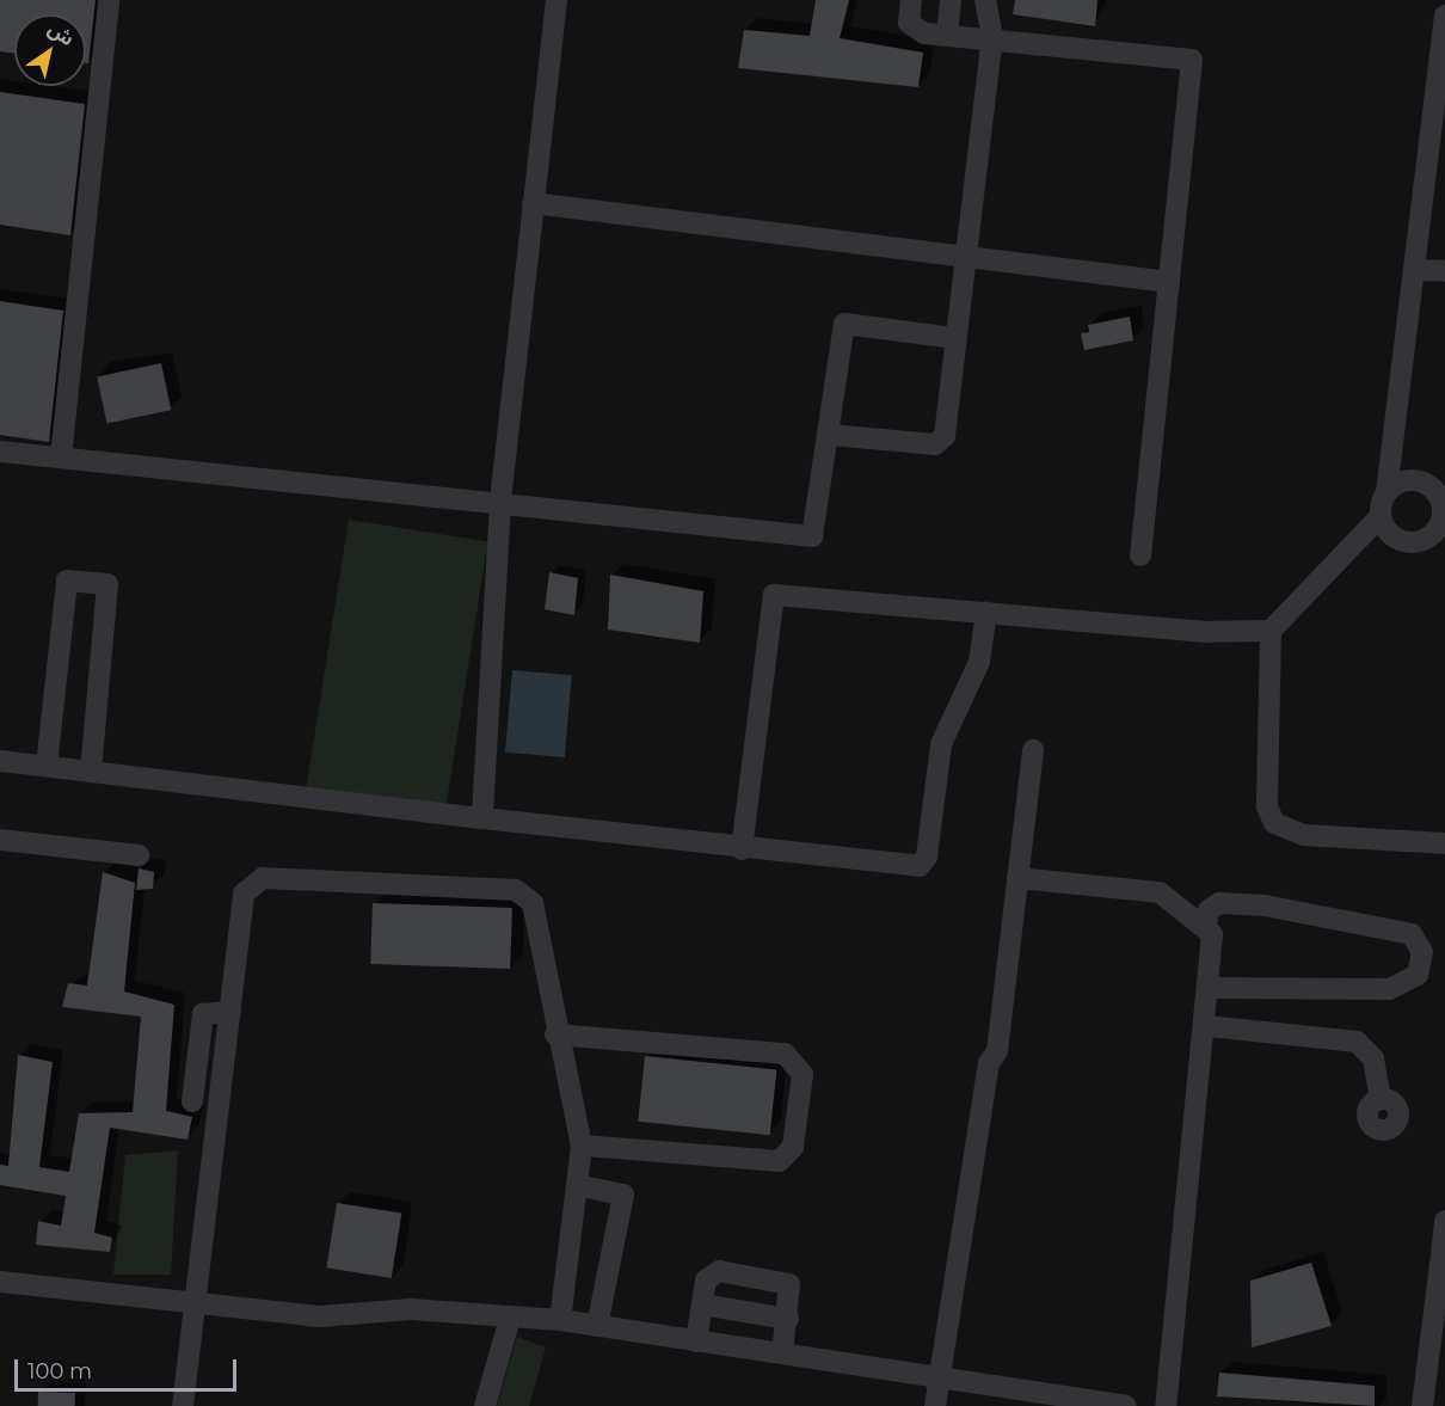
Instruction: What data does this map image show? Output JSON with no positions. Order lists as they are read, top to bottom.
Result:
{
  "scale_bar": "100 m",
  "north": "top right"
}
